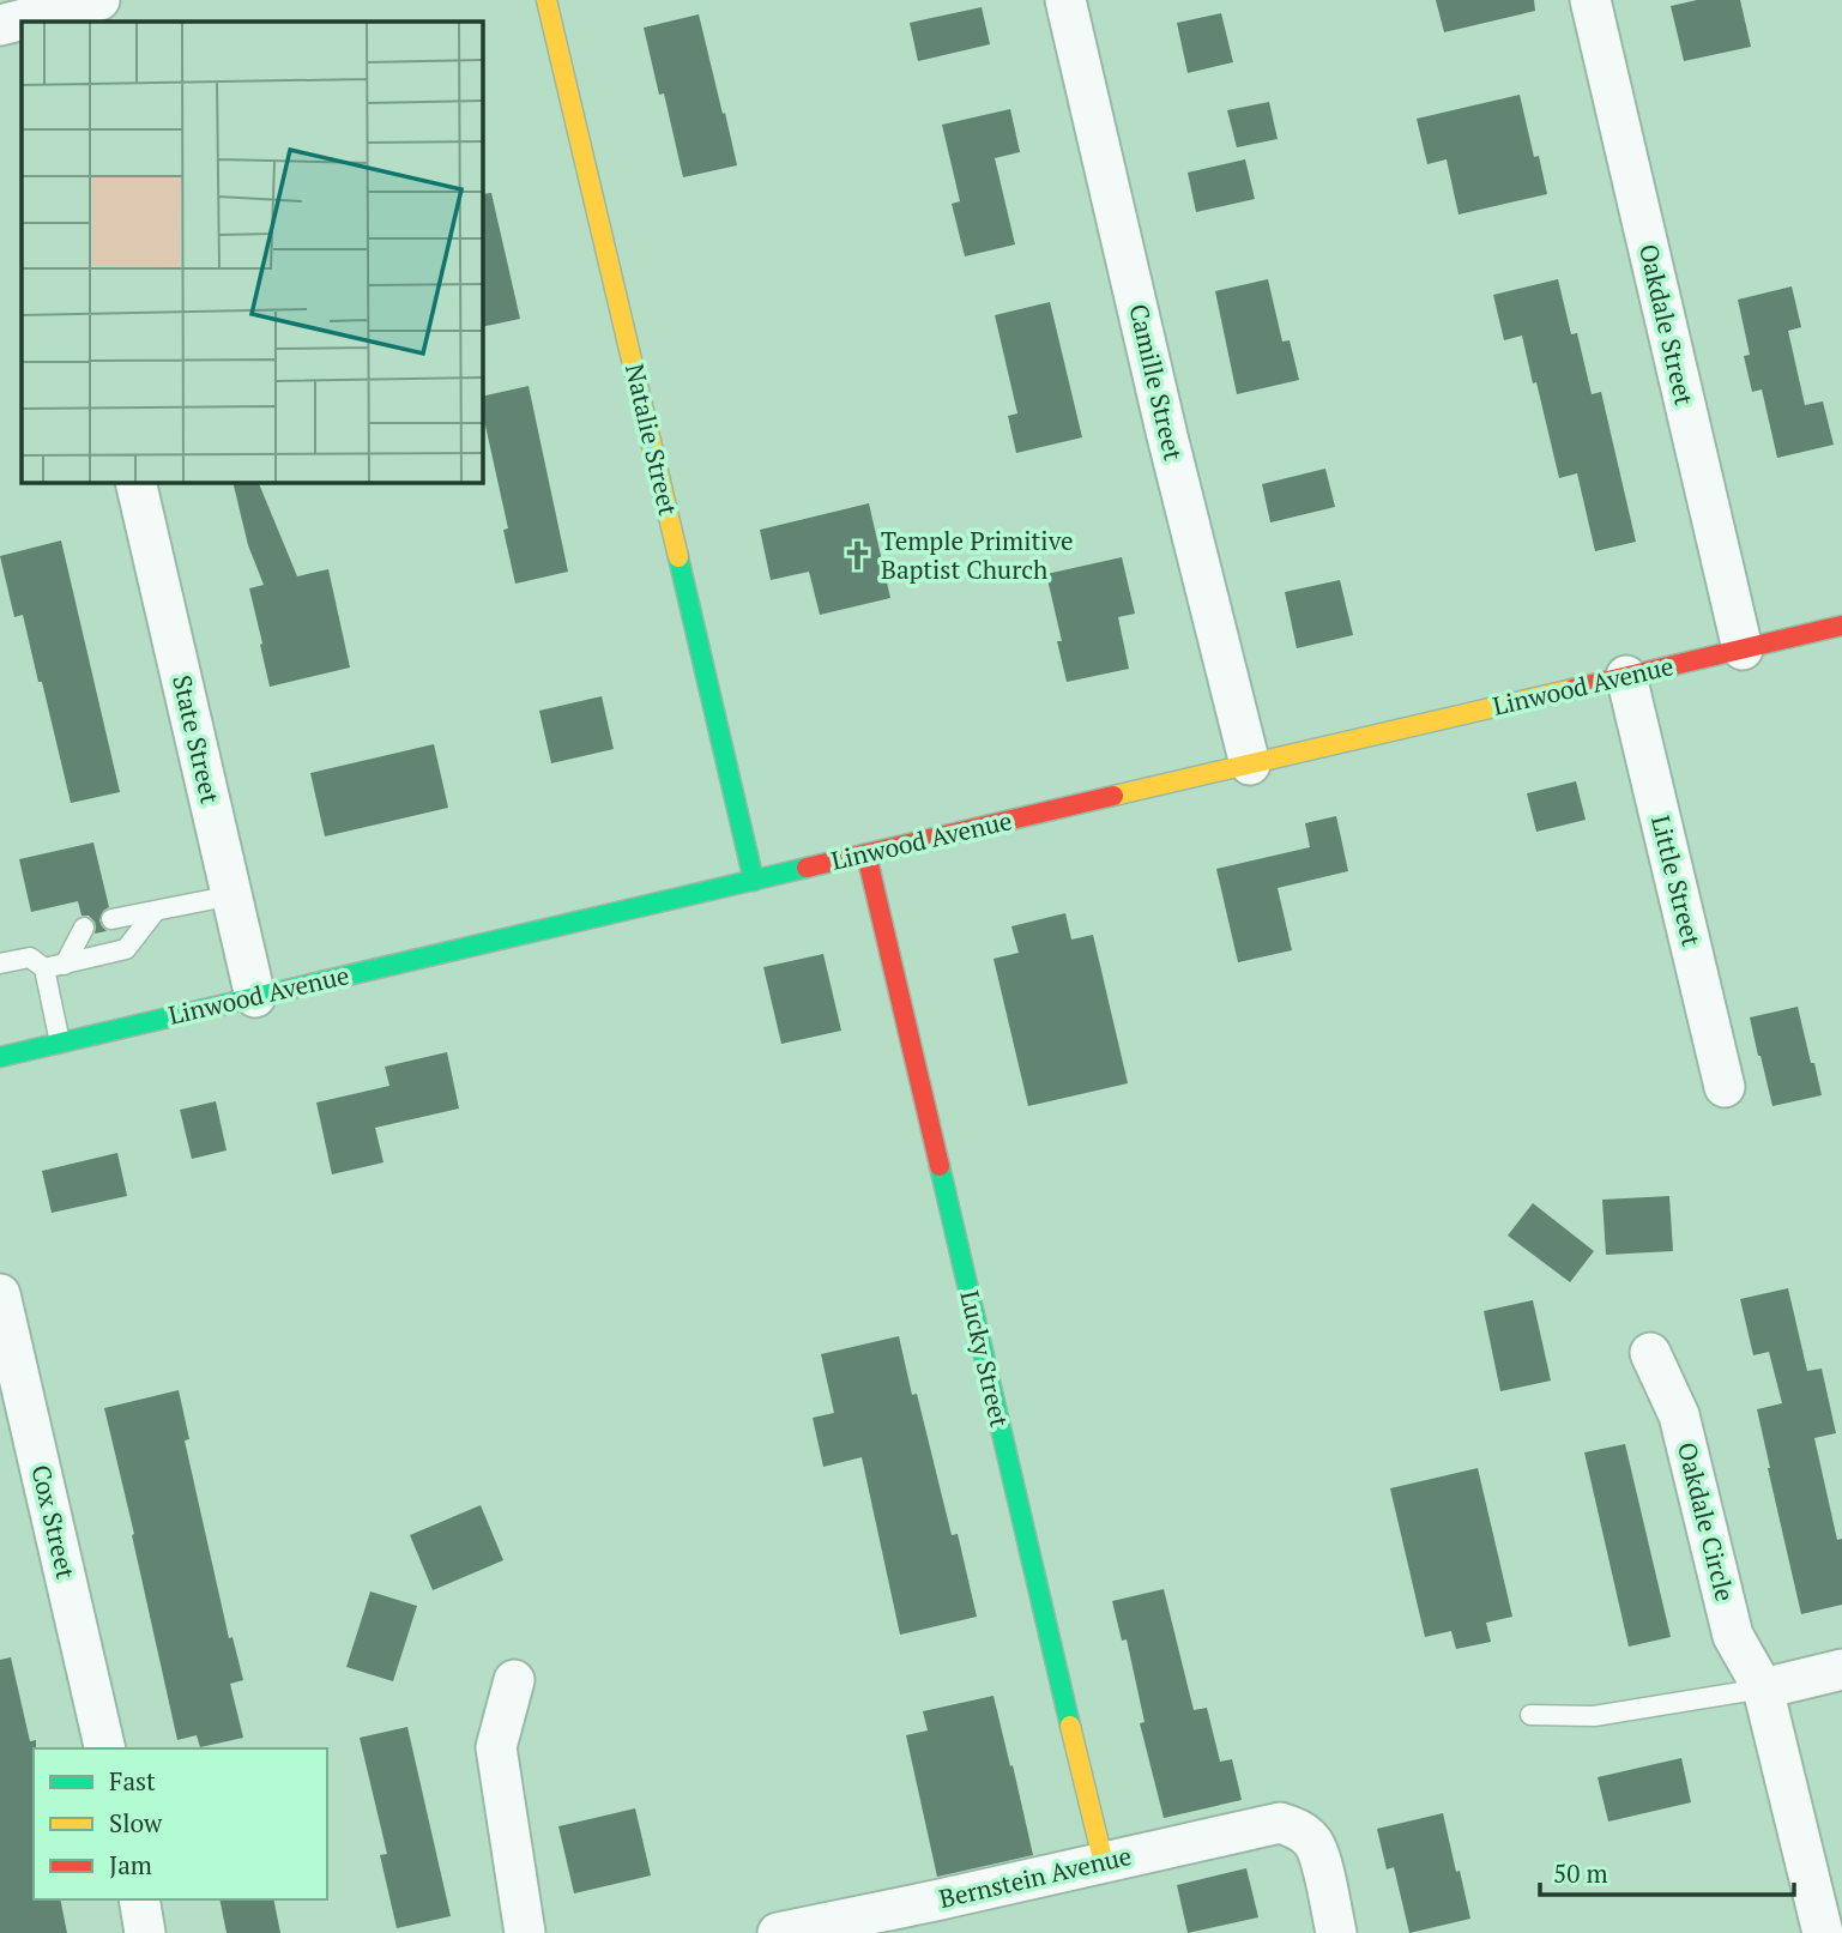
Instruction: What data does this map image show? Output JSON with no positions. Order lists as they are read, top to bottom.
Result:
{
  "streets": {
    "street": [
      "Oakdale Street",
      "Camille Street",
      "Natalie Street",
      "Linwood Avenue",
      "State Street",
      "Little Street",
      "Lucky Street",
      "Cox Street",
      "Oakdale Circle",
      "Bernstein Avenue"
    ]
  },
  "crossings": [
    ["Oakdale Street", "Linwood Avenue"],
    ["Camille Street", "Linwood Avenue"],
    ["Natalie Street", "Linwood Avenue"],
    ["Linwood Avenue", "State Street"],
    ["Linwood Avenue", "Little Street"],
    ["Linwood Avenue", "Lucky Street"],
    ["Lucky Street", "Bernstein Avenue"]
  ],
  "places": {
    "church": ["Temple Primitive Baptist Church"]
  },
  "legend": ["Fast", "Slow", "Jam"],
  "scale_bar": "50 m"
}
